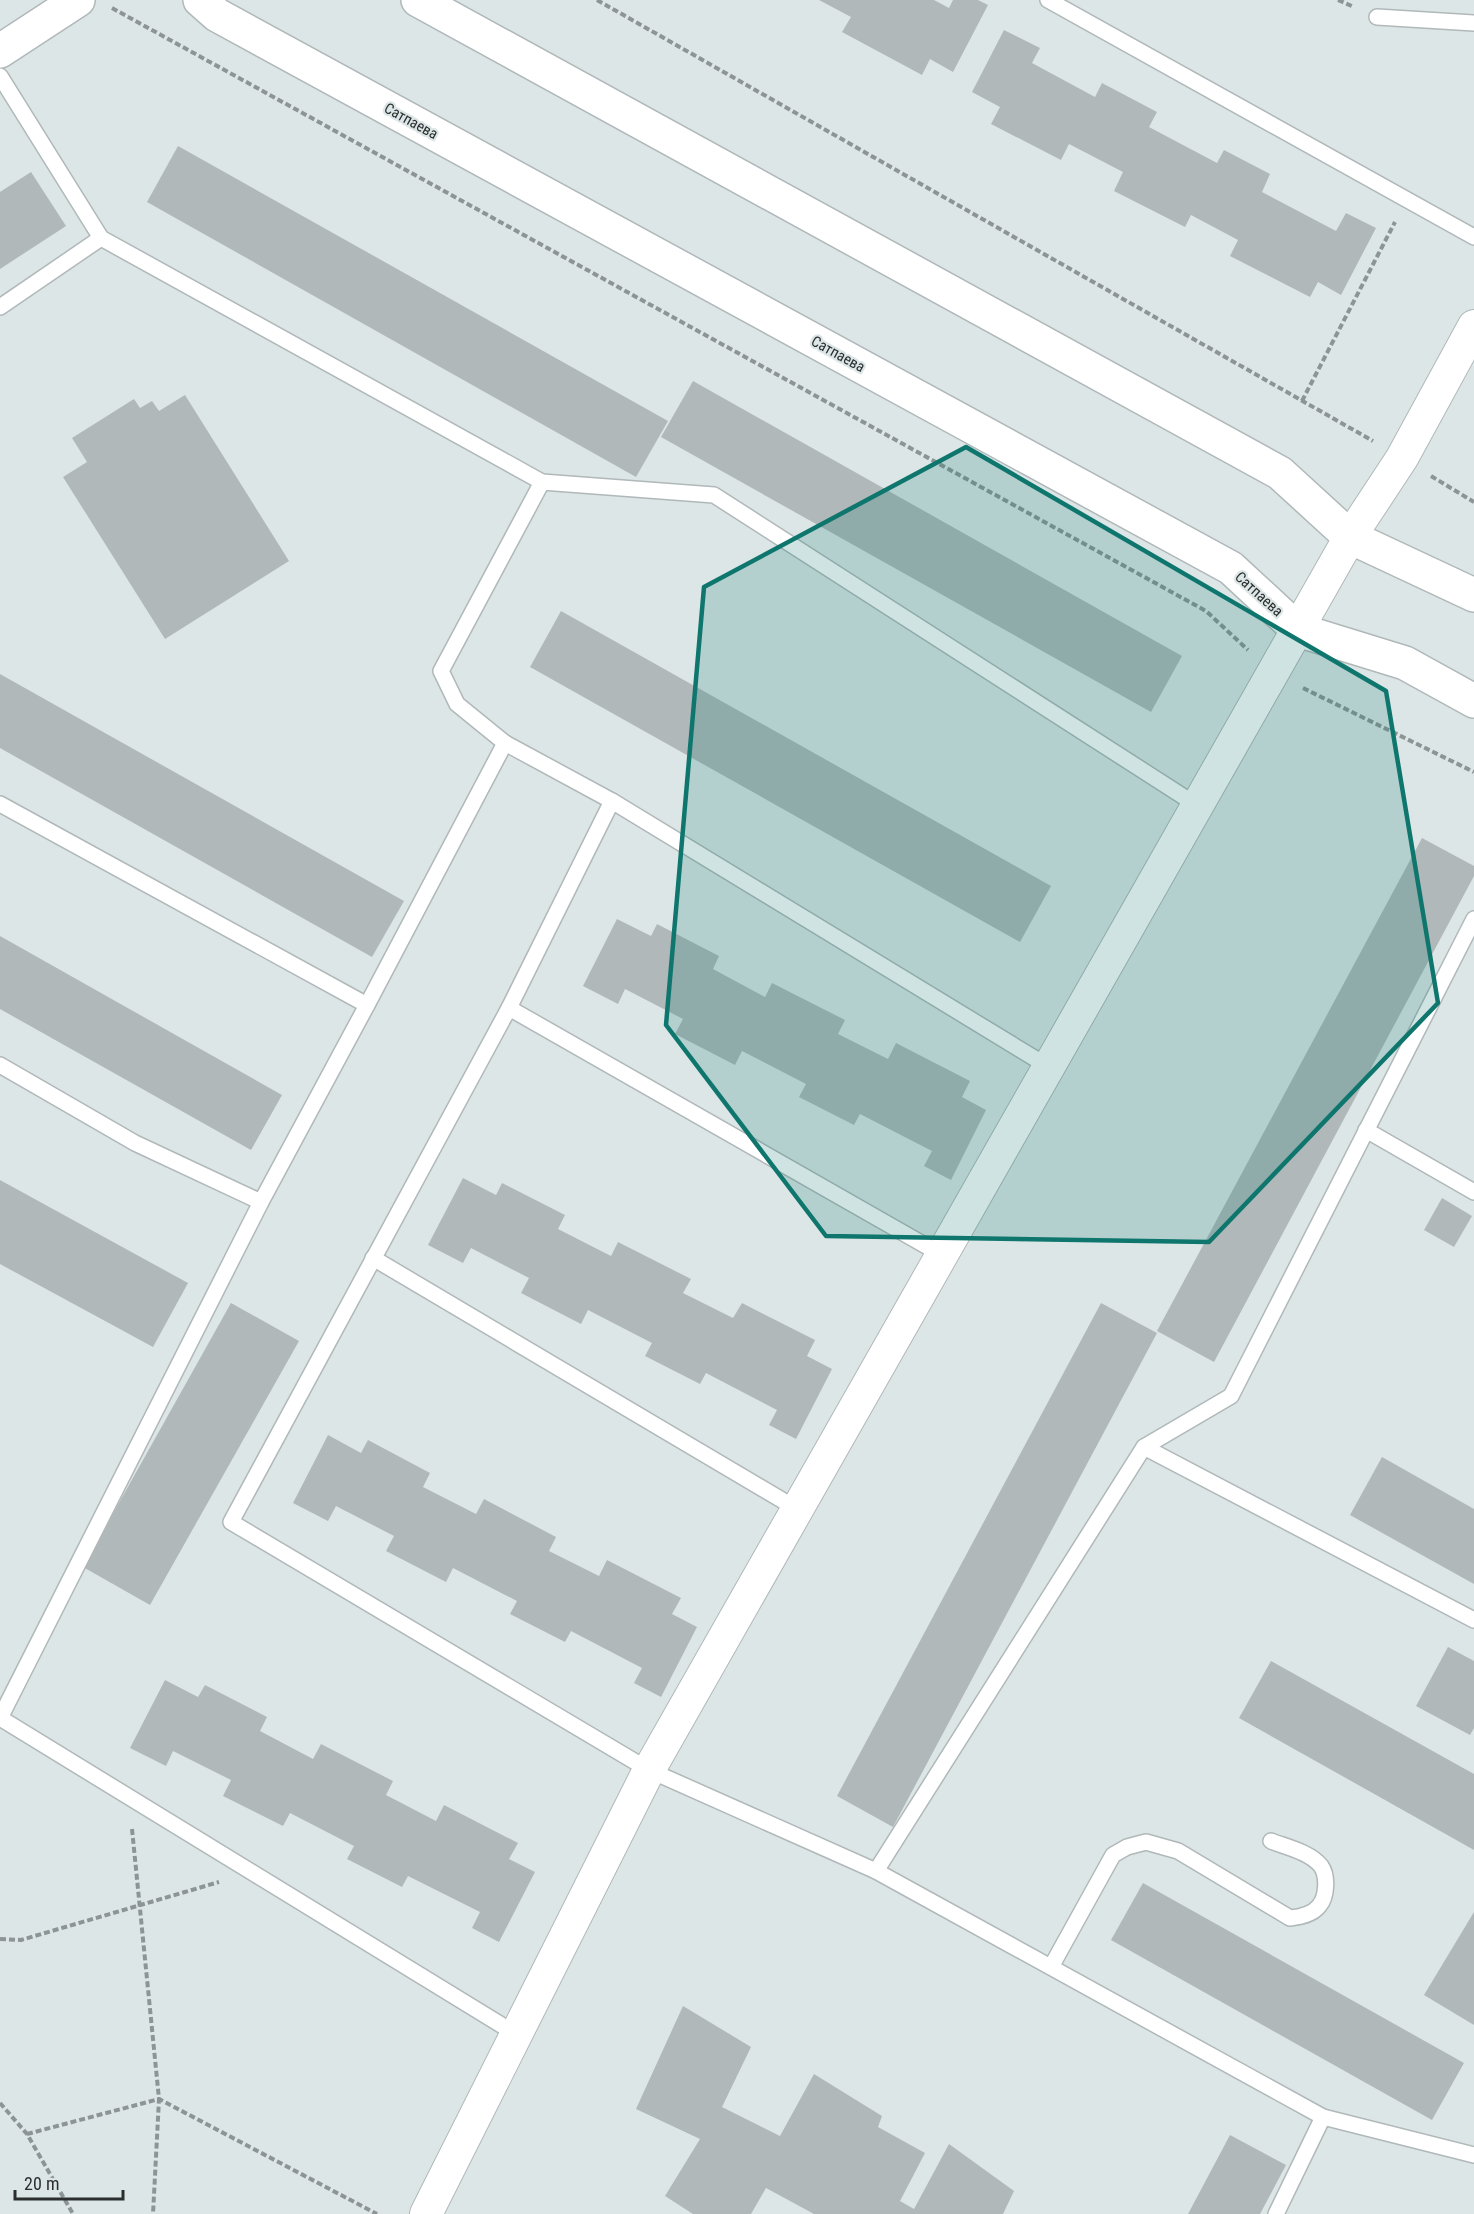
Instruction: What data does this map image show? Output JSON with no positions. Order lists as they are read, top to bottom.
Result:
{
  "streets": {
    "street": ["Сатпаева"]
  },
  "scale_bar": "20 m"
}
